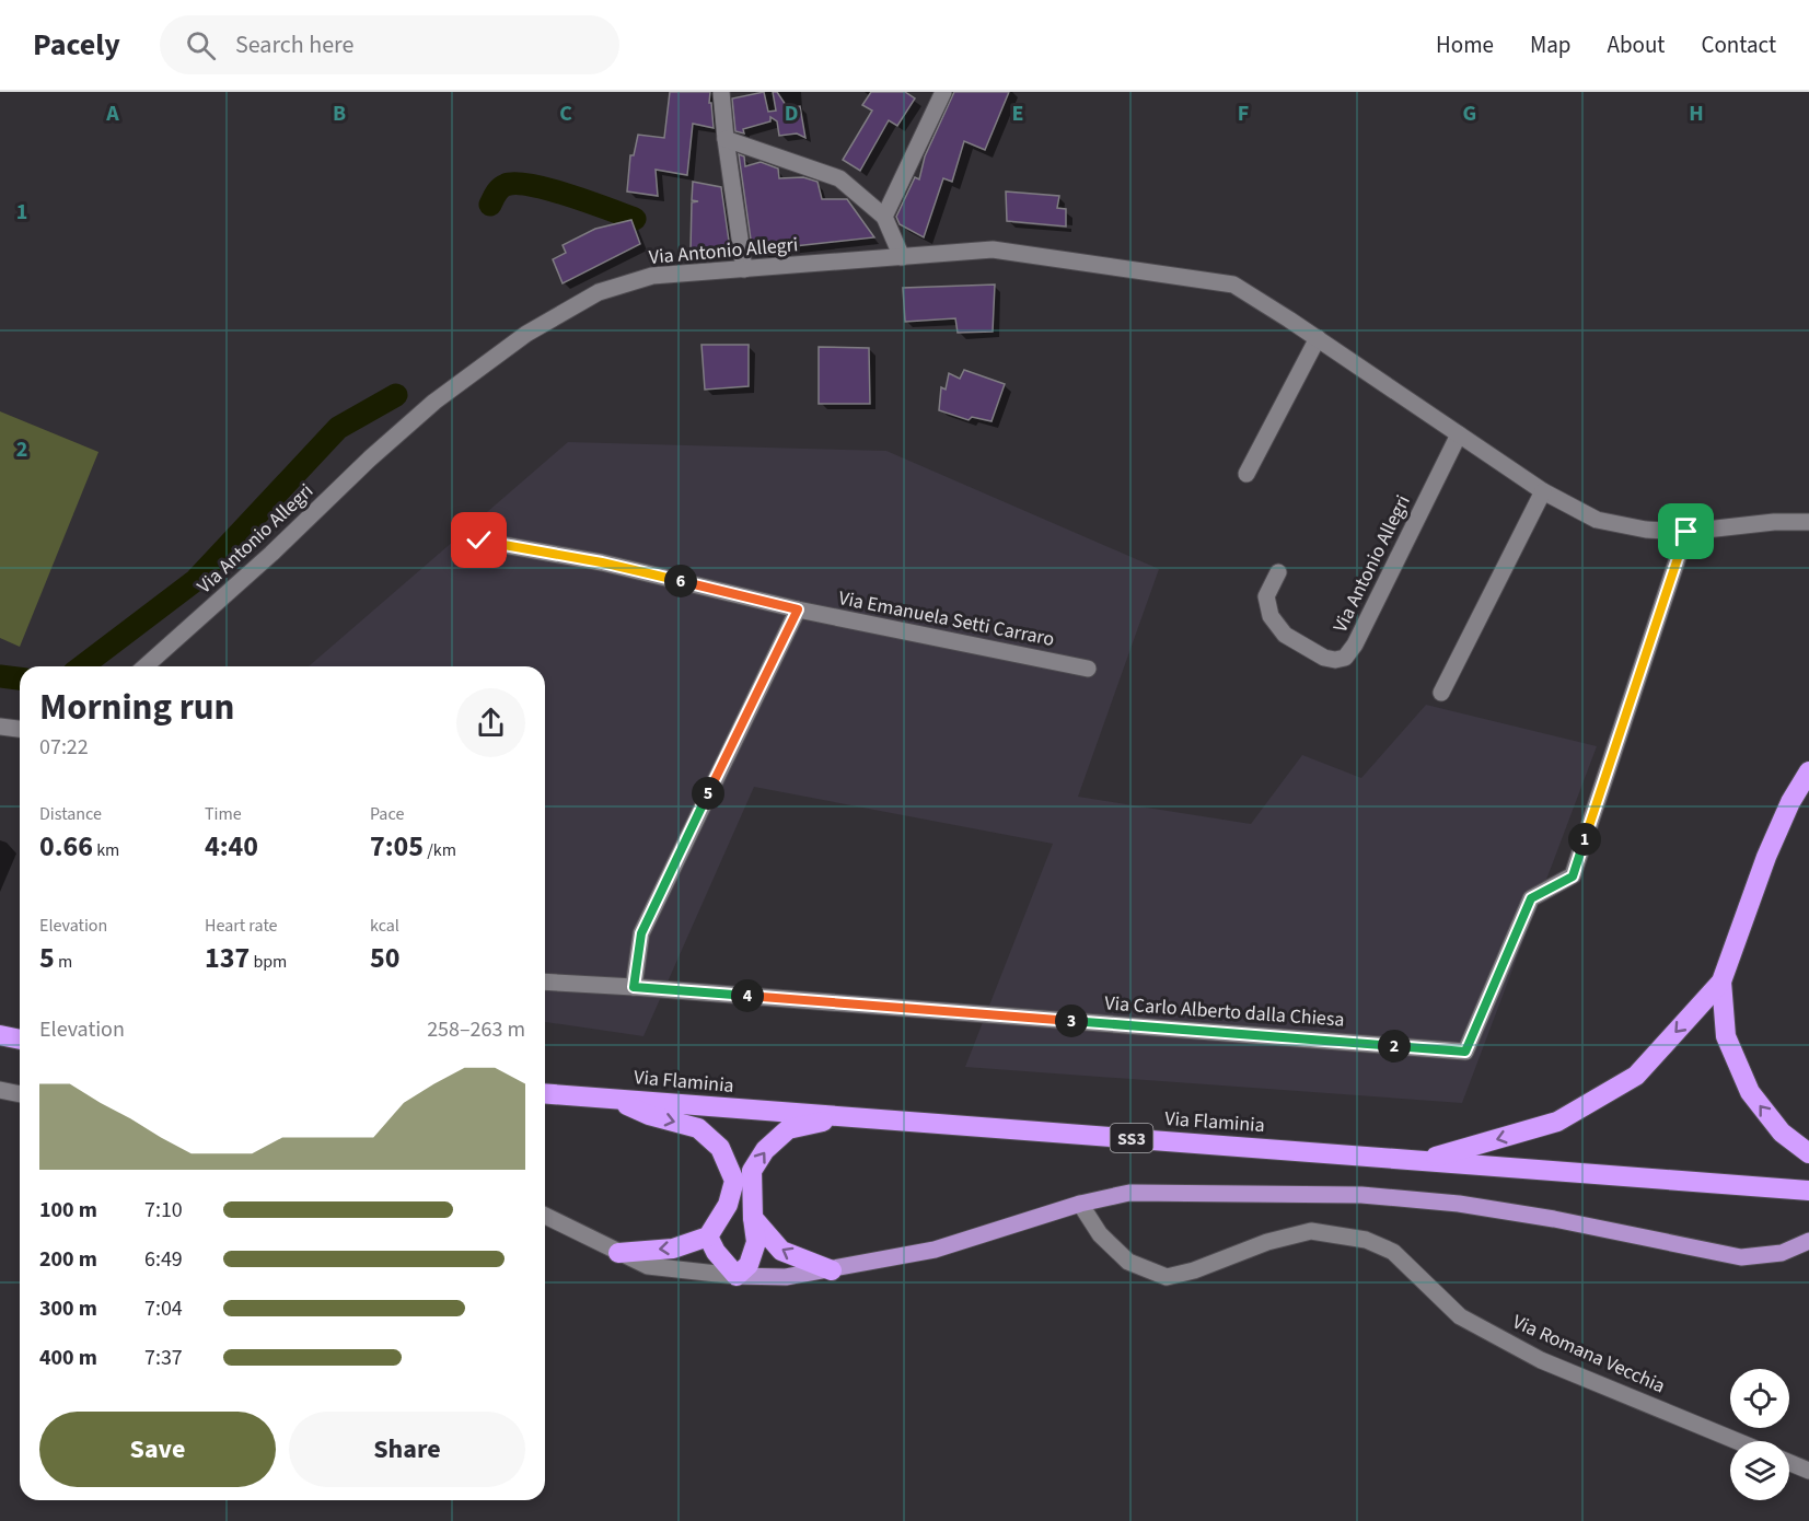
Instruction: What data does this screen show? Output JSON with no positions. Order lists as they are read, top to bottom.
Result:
{
  "streets": {
    "highway": ["Via Flaminia", "SS3"],
    "street": [
      "Via Antonio Allegri",
      "Via Emanuela Setti Carraro",
      "Via Carlo Alberto dalla Chiesa",
      "Via Romana Vecchia"
    ]
  },
  "crossings": [
    ["Via Antonio Allegri", "Via Carlo Alberto dalla Chiesa"]
  ],
  "page": {
    "header": "Pacely",
    "search": "Search here",
    "nav": [
      "Home",
      "Map",
      "About",
      "Contact"
    ],
    "pins": [
      "6",
      "5",
      "1",
      "4",
      "3",
      "2"
    ],
    "heading": ["Morning run", "07:22"],
    "stats": [
      ["Distance", "0.66 km"],
      ["Time", "4:40"],
      ["Pace", "7:05 /km"],
      ["Elevation", "5 m"],
      ["Heart rate", "137 bpm"],
      ["kcal", "50"]
    ],
    "chart": ["Elevation", "258–263 m"],
    "list": [
      {
        "name": "100 m",
        "note": "7:10"
      },
      {
        "name": "200 m",
        "note": "6:49"
      },
      {
        "name": "300 m",
        "note": "7:04"
      },
      {
        "name": "400 m",
        "note": "7:37"
      }
    ],
    "buttons": ["Save", "Share"]
  },
  "grid": {
    "columns": [
      "A",
      "B",
      "C",
      "D",
      "E",
      "F",
      "G",
      "H"
    ],
    "rows": ["1", "2"]
  }
}
